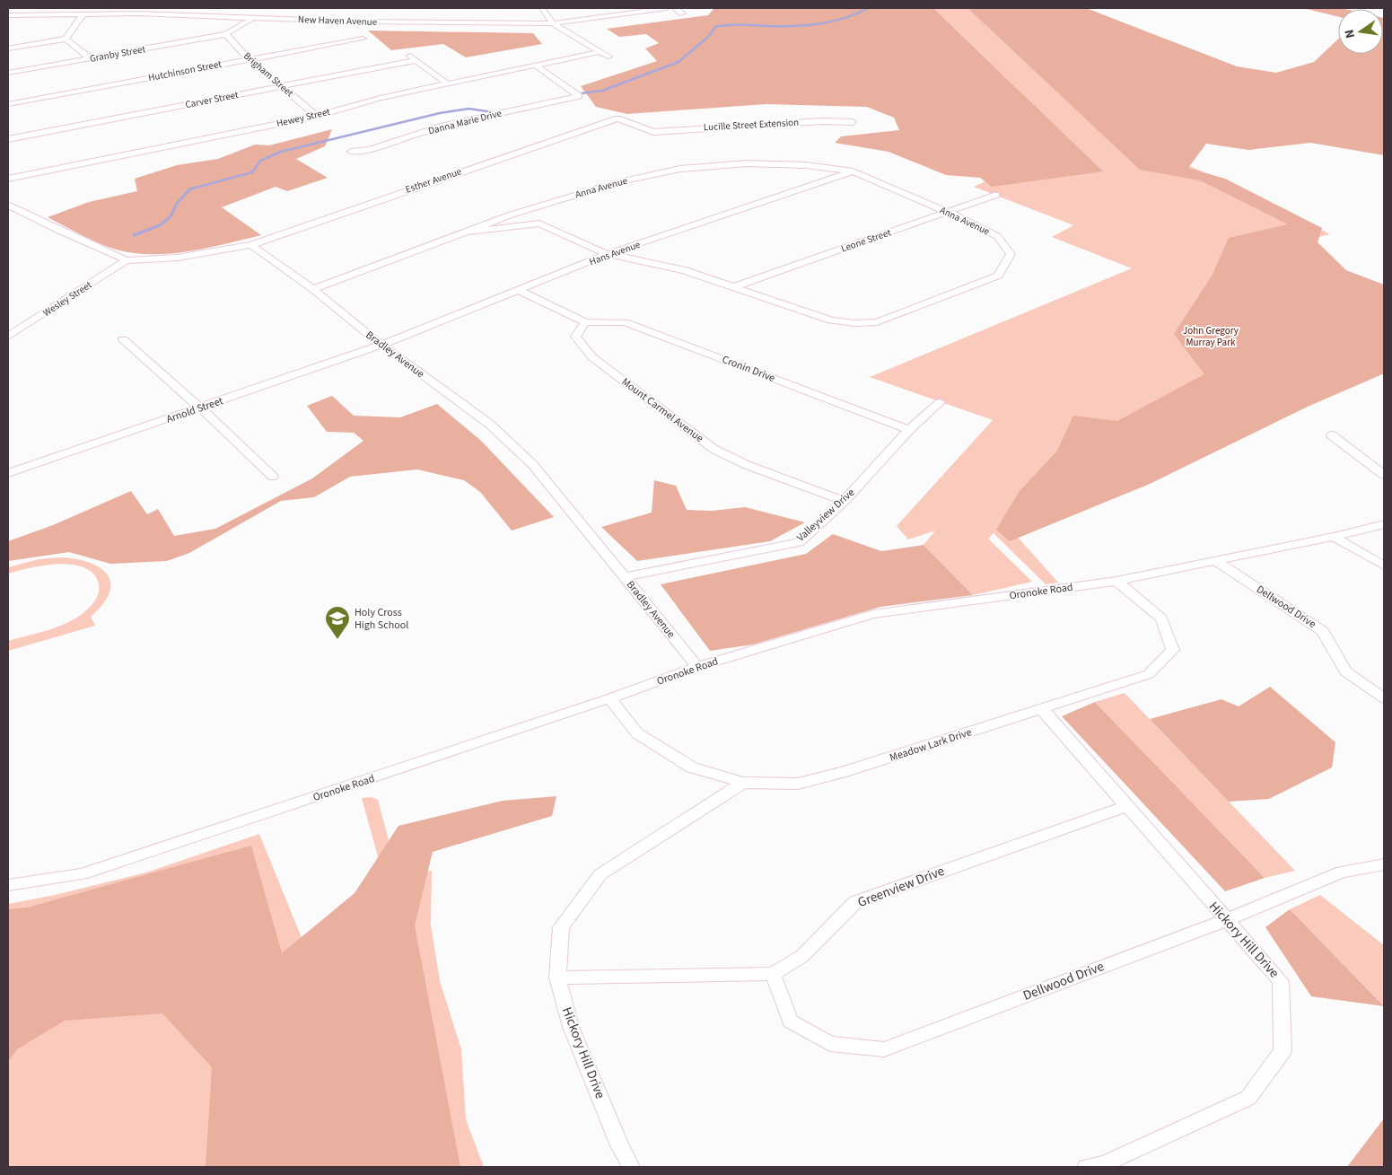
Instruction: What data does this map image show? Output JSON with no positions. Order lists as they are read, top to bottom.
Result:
{
  "streets": {
    "street": [
      "New Haven Avenue",
      "Granby Street",
      "Hutchinson Street",
      "Brigham Street",
      "Carver Street",
      "Hewey Street",
      "Danna Marie Drive",
      "Lucille Street Extension",
      "Esther Avenue",
      "Anna Avenue",
      "Leone Street",
      "Hans Avenue",
      "Wesley Street",
      "Bradley Avenue",
      "Cronin Drive",
      "Arnold Street",
      "Mount Carmel Avenue",
      "Valleyview Drive",
      "Oronoke Road",
      "Dellwood Drive",
      "Meadow Lark Drive",
      "Greenview Drive",
      "Hickory Hill Drive"
    ]
  },
  "crossings": [
    ["Granby Street", "Brigham Street"],
    ["Hutchinson Street", "Brigham Street"],
    ["Brigham Street", "Carver Street"],
    ["Brigham Street", "Hewey Street"],
    ["Hewey Street", "Danna Marie Drive"],
    ["Lucille Street Extension", "Esther Avenue"],
    ["Esther Avenue", "Bradley Avenue"],
    ["Anna Avenue", "Leone Street"],
    ["Anna Avenue", "Hans Avenue"],
    ["Anna Avenue", "Bradley Avenue"],
    ["Hans Avenue", "Bradley Avenue"],
    ["Hans Avenue", "Arnold Street"],
    ["Bradley Avenue", "Arnold Street"],
    ["Bradley Avenue", "Valleyview Drive"],
    ["Bradley Avenue", "Oronoke Road"],
    ["Cronin Drive", "Mount Carmel Avenue"],
    ["Cronin Drive", "Valleyview Drive"],
    ["Mount Carmel Avenue", "Valleyview Drive"],
    ["Oronoke Road", "Dellwood Drive"],
    ["Oronoke Road", "Meadow Lark Drive"],
    ["Dellwood Drive", "Greenview Drive"],
    ["Dellwood Drive", "Hickory Hill Drive"],
    ["Meadow Lark Drive", "Hickory Hill Drive"],
    ["Greenview Drive", "Hickory Hill Drive"]
  ],
  "parks": ["John Gregory Murray Park"],
  "places": {
    "school or university": ["Holy Cross High School"]
  },
  "north": "left"
}
